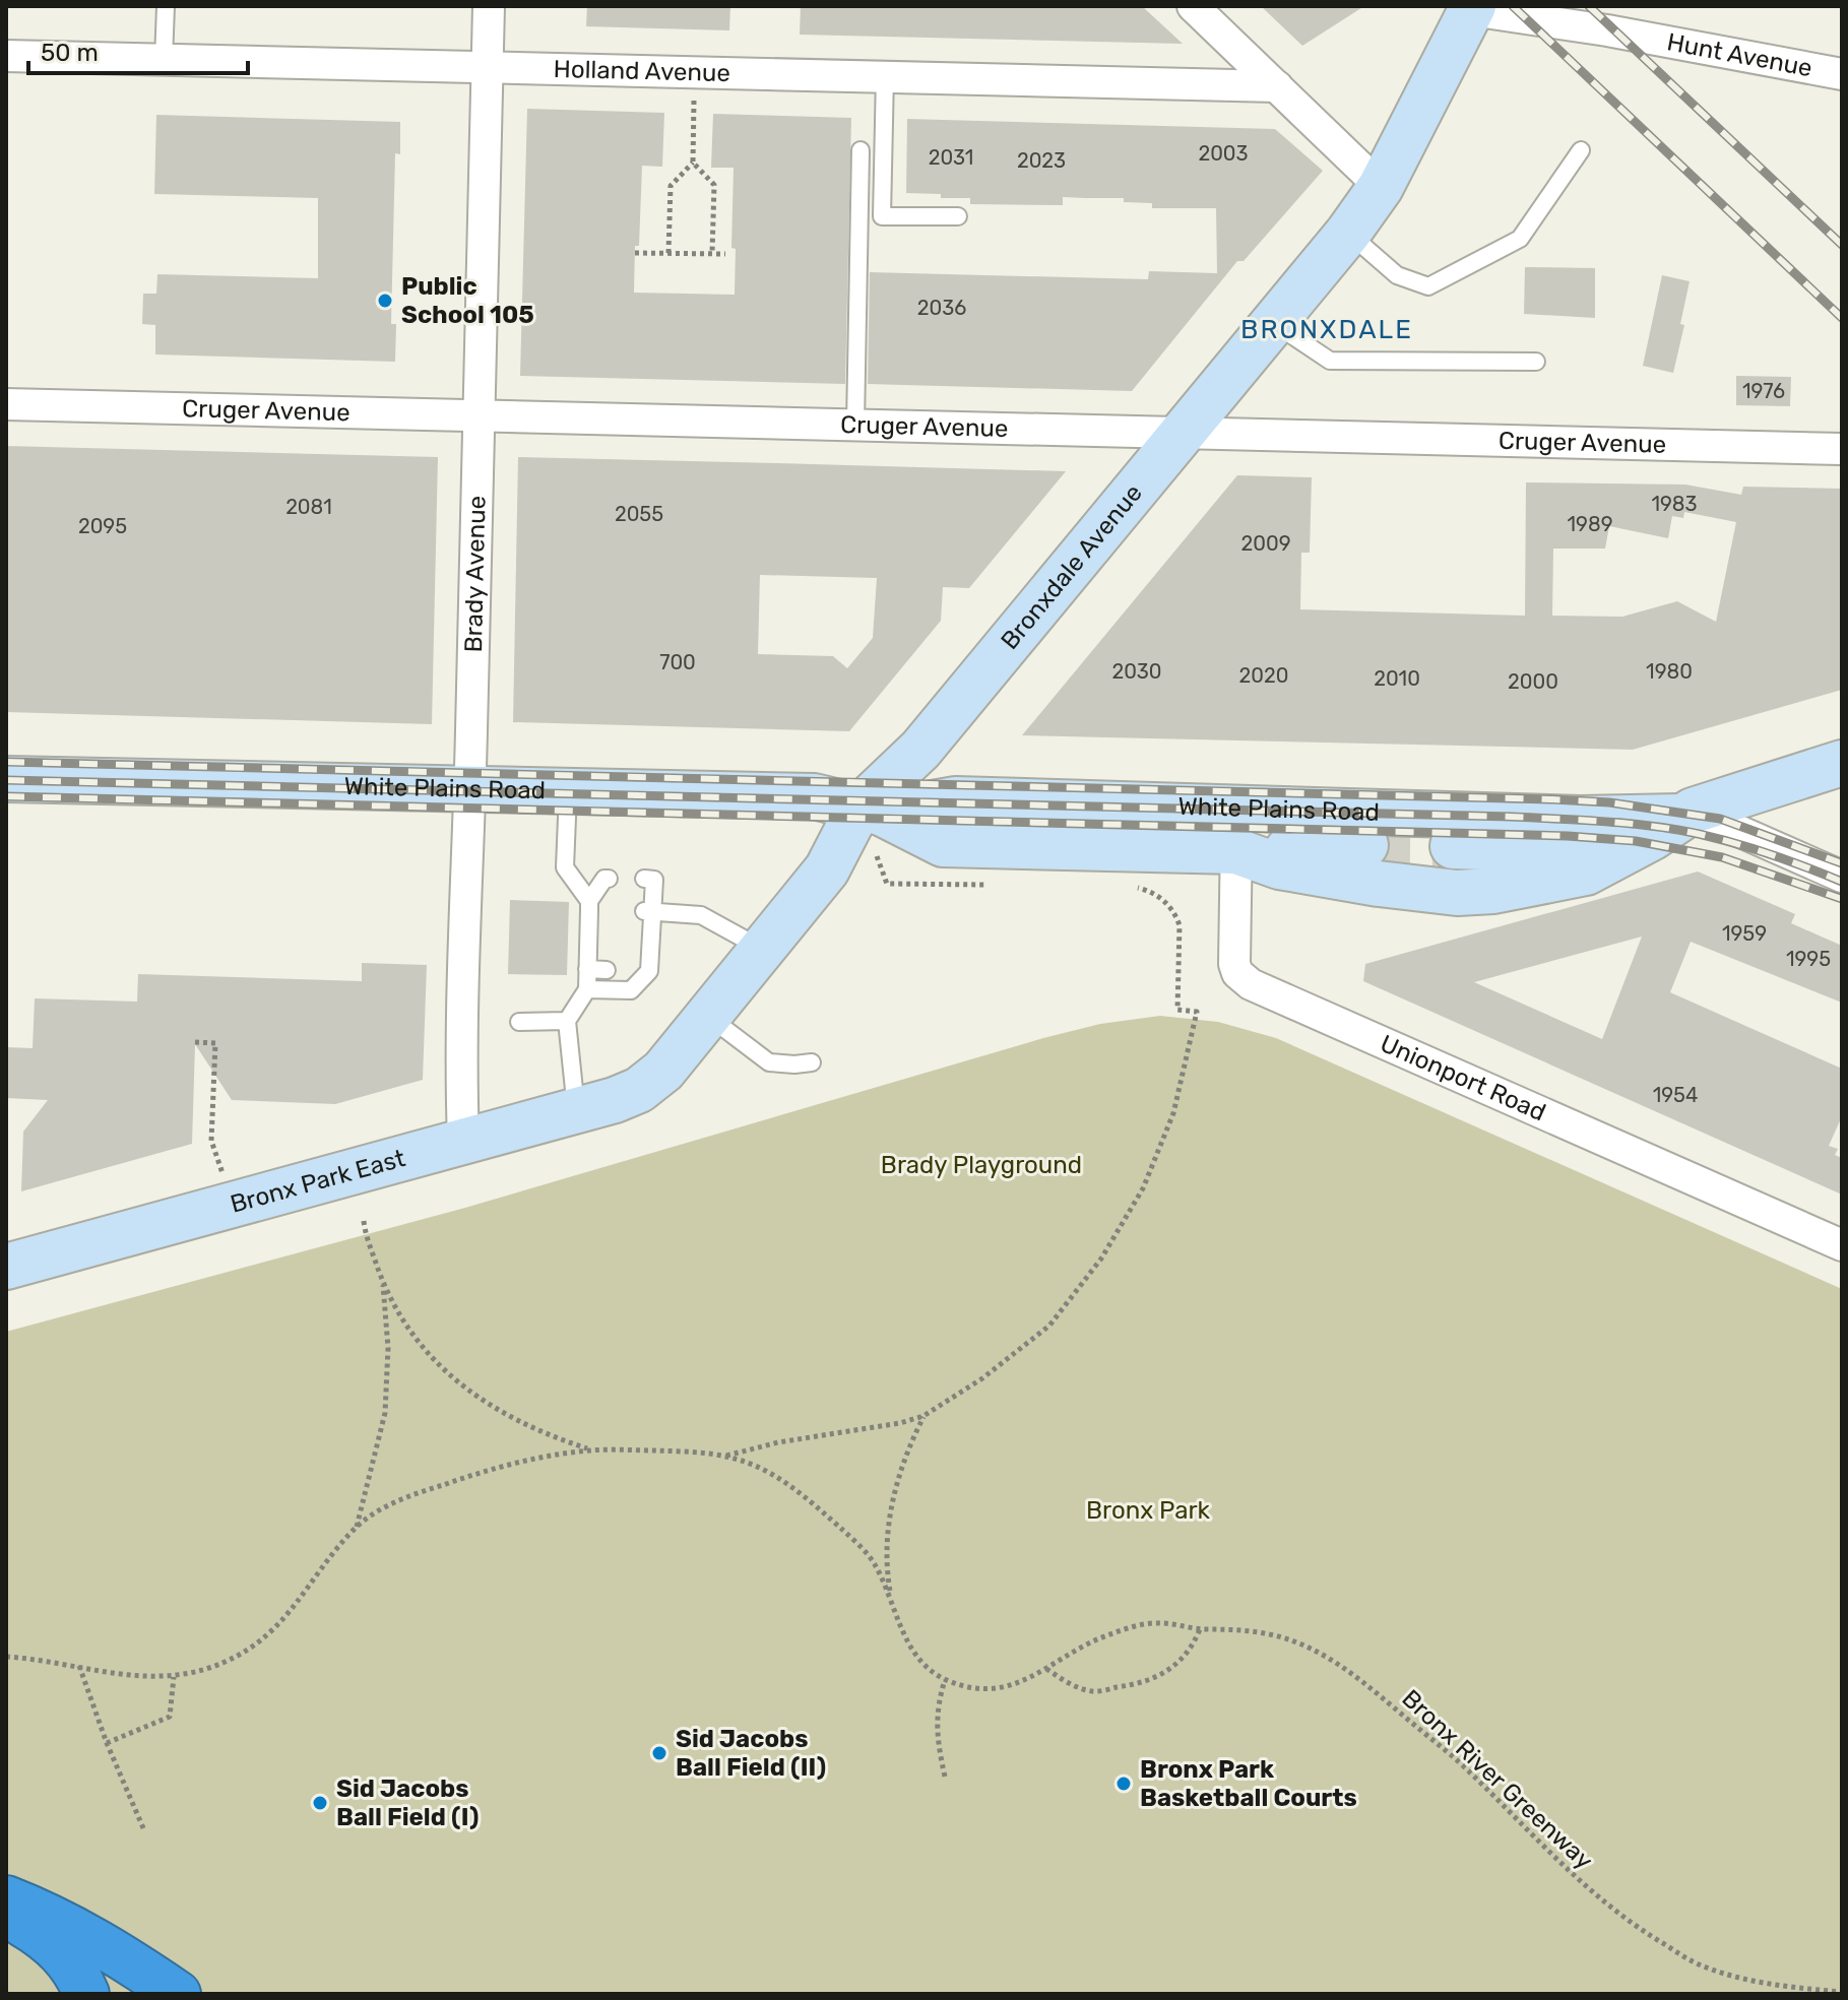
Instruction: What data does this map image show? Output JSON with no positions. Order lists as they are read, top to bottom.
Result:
{
  "streets": {
    "main road": ["Bronxdale Avenue", "White Plains Road", "Bronx Park East"],
    "street": [
      "Hunt Avenue",
      "Holland Avenue",
      "Cruger Avenue",
      "Brady Avenue",
      "Unionport Road"
    ],
    "path": ["Bronx River Greenway"]
  },
  "crossings": [
    ["Hunt Avenue", "Bronxdale Avenue"],
    ["Holland Avenue", "Brady Avenue"],
    ["Cruger Avenue", "Bronxdale Avenue"],
    ["Cruger Avenue", "Brady Avenue"],
    ["Bronxdale Avenue", "White Plains Road"],
    ["Bronxdale Avenue", "Bronx Park East"],
    ["Brady Avenue", "White Plains Road"],
    ["Brady Avenue", "Bronx Park East"],
    ["White Plains Road", "Unionport Road"]
  ],
  "districts": ["BRONXDALE"],
  "parks": ["Brady Playground", "Bronx Park"],
  "places": [
    "Public School 105",
    "Sid Jacobs Ball Field (II)",
    "Bronx Park Basketball Courts",
    "Sid Jacobs Ball Field (I)"
  ],
  "house_numbers": [
    "2003",
    "2031",
    "2023",
    "2036",
    "1976",
    "1983",
    "2081",
    "2055",
    "1989",
    "2095",
    "2009",
    "700",
    "2030",
    "1980",
    "2020",
    "2010",
    "2000",
    "1959",
    "1995",
    "1954"
  ],
  "scale_bar": "50 m"
}
